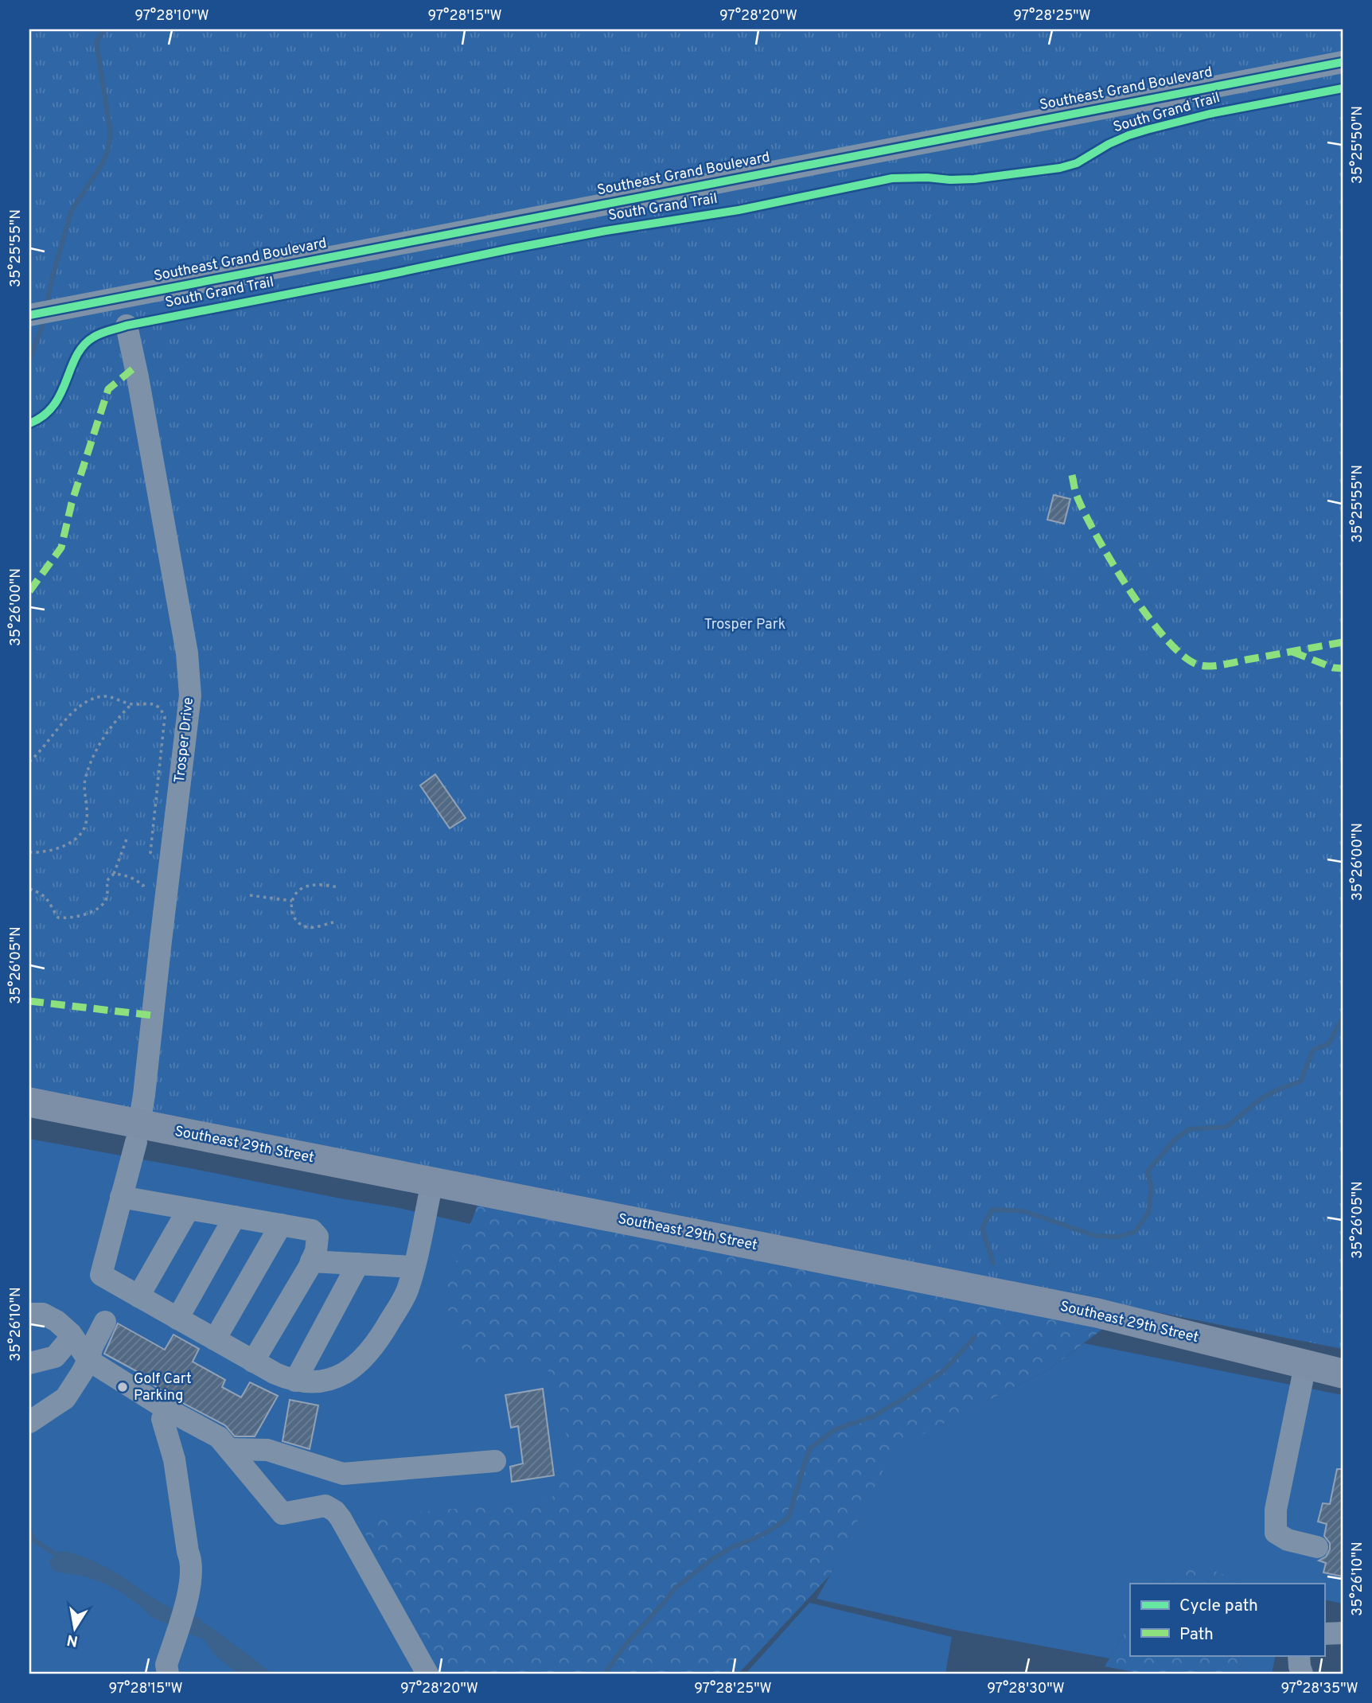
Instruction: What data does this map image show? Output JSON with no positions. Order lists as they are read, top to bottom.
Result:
{
  "streets": {
    "main road": ["Southeast 29th Street"],
    "street": ["Southeast Grand Boulevard", "Trosper Drive"],
    "cycle path": ["South Grand Trail"]
  },
  "crossings": [
    ["Trosper Drive", "Southeast 29th Street"]
  ],
  "parks": ["Trosper Park"],
  "places": ["Golf Cart Parking"],
  "legend": ["Cycle path", "Path"],
  "north": "bottom",
  "coordinates": [
    "97°28'10\"W",
    "97°28'15\"W",
    "97°28'20\"W",
    "97°28'25\"W",
    "35°25'50\"N",
    "35°25'55\"N",
    "35°26'00\"N",
    "35°26'05\"N",
    "35°26'10\"N",
    "97°28'30\"W",
    "97°28'35\"W"
  ]
}
